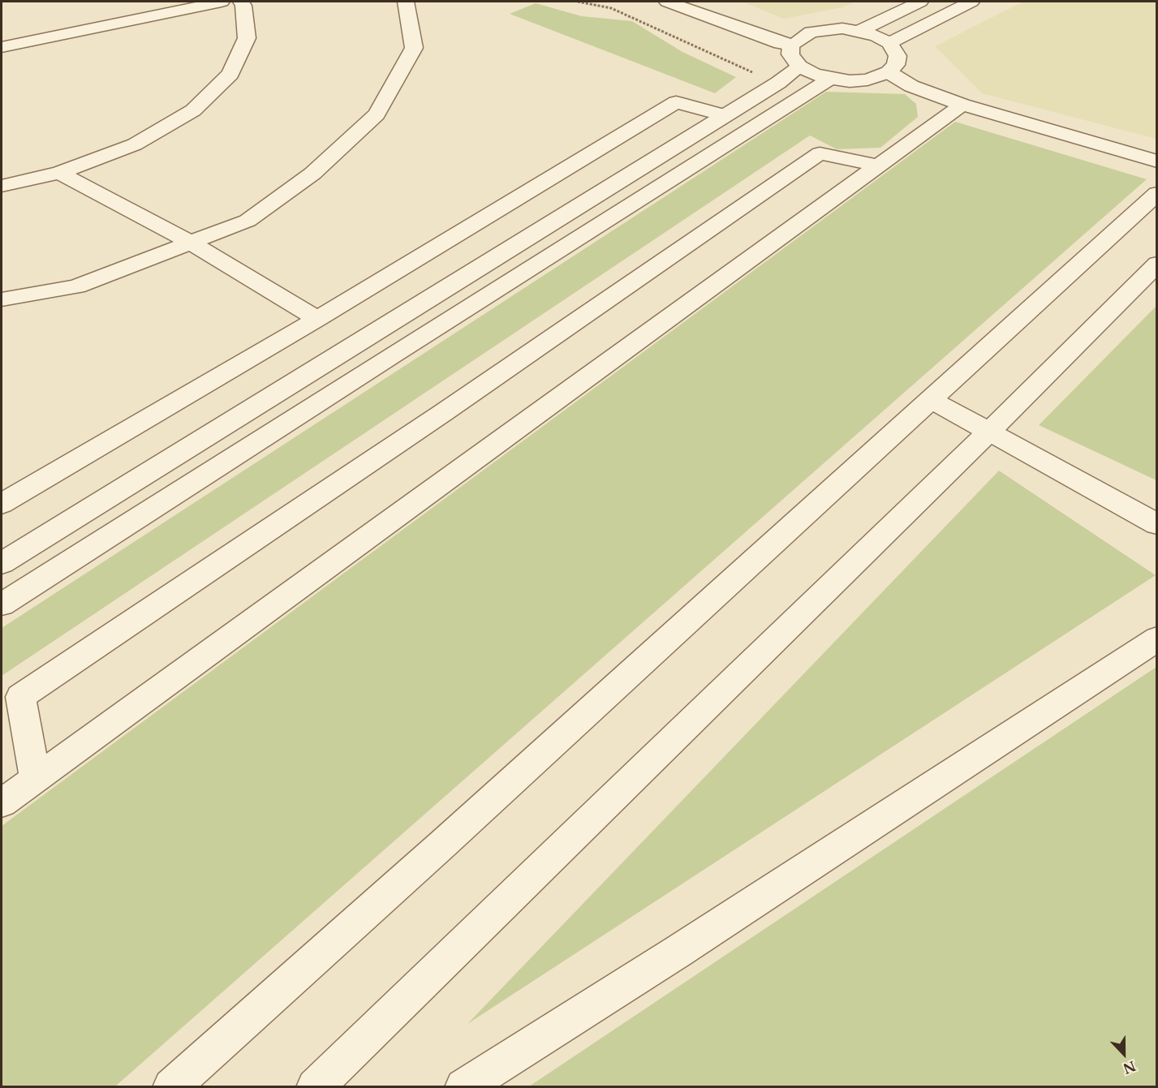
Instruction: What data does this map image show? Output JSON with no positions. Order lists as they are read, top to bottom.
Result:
{
  "north": "bottom"
}
